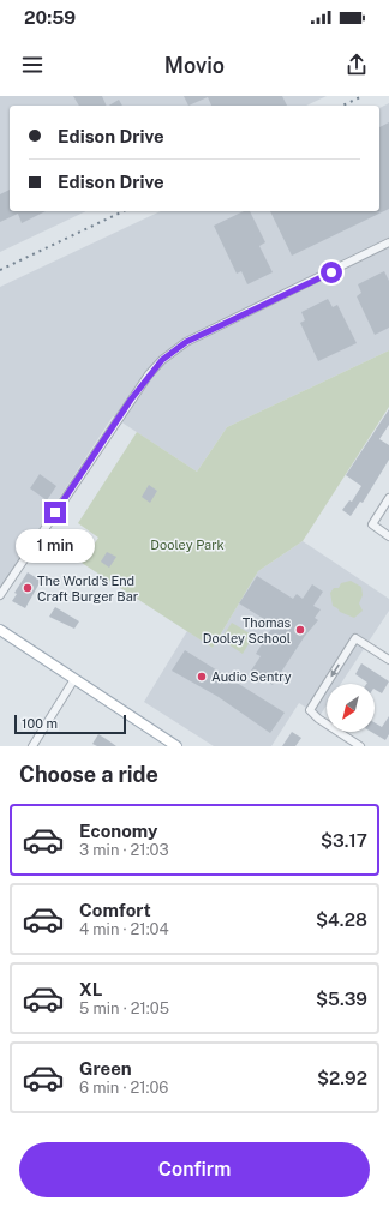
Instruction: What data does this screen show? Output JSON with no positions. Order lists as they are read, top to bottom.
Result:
{
  "parks": ["Dooley Park"],
  "places": ["The World's End Craft Burger Bar", "Thomas Dooley School", "Audio Sentry"],
  "scale_bar": "100 m",
  "north": "bottom left",
  "page": {
    "status": "20:59",
    "header": "Movio",
    "banner": ["Edison Drive", "Edison Drive"],
    "bubble": "1 min",
    "scale": "100 m",
    "heading": "Choose a ride",
    "list": [
      {
        "name": "Economy",
        "note": "3 min · 21:03",
        "value": "$3.17"
      },
      {
        "name": "Comfort",
        "note": "4 min · 21:04",
        "value": "$4.28"
      },
      {
        "name": "XL",
        "note": "5 min · 21:05",
        "value": "$5.39"
      },
      {
        "name": "Green",
        "note": "6 min · 21:06",
        "value": "$2.92"
      }
    ],
    "buttons": "Confirm"
  }
}
